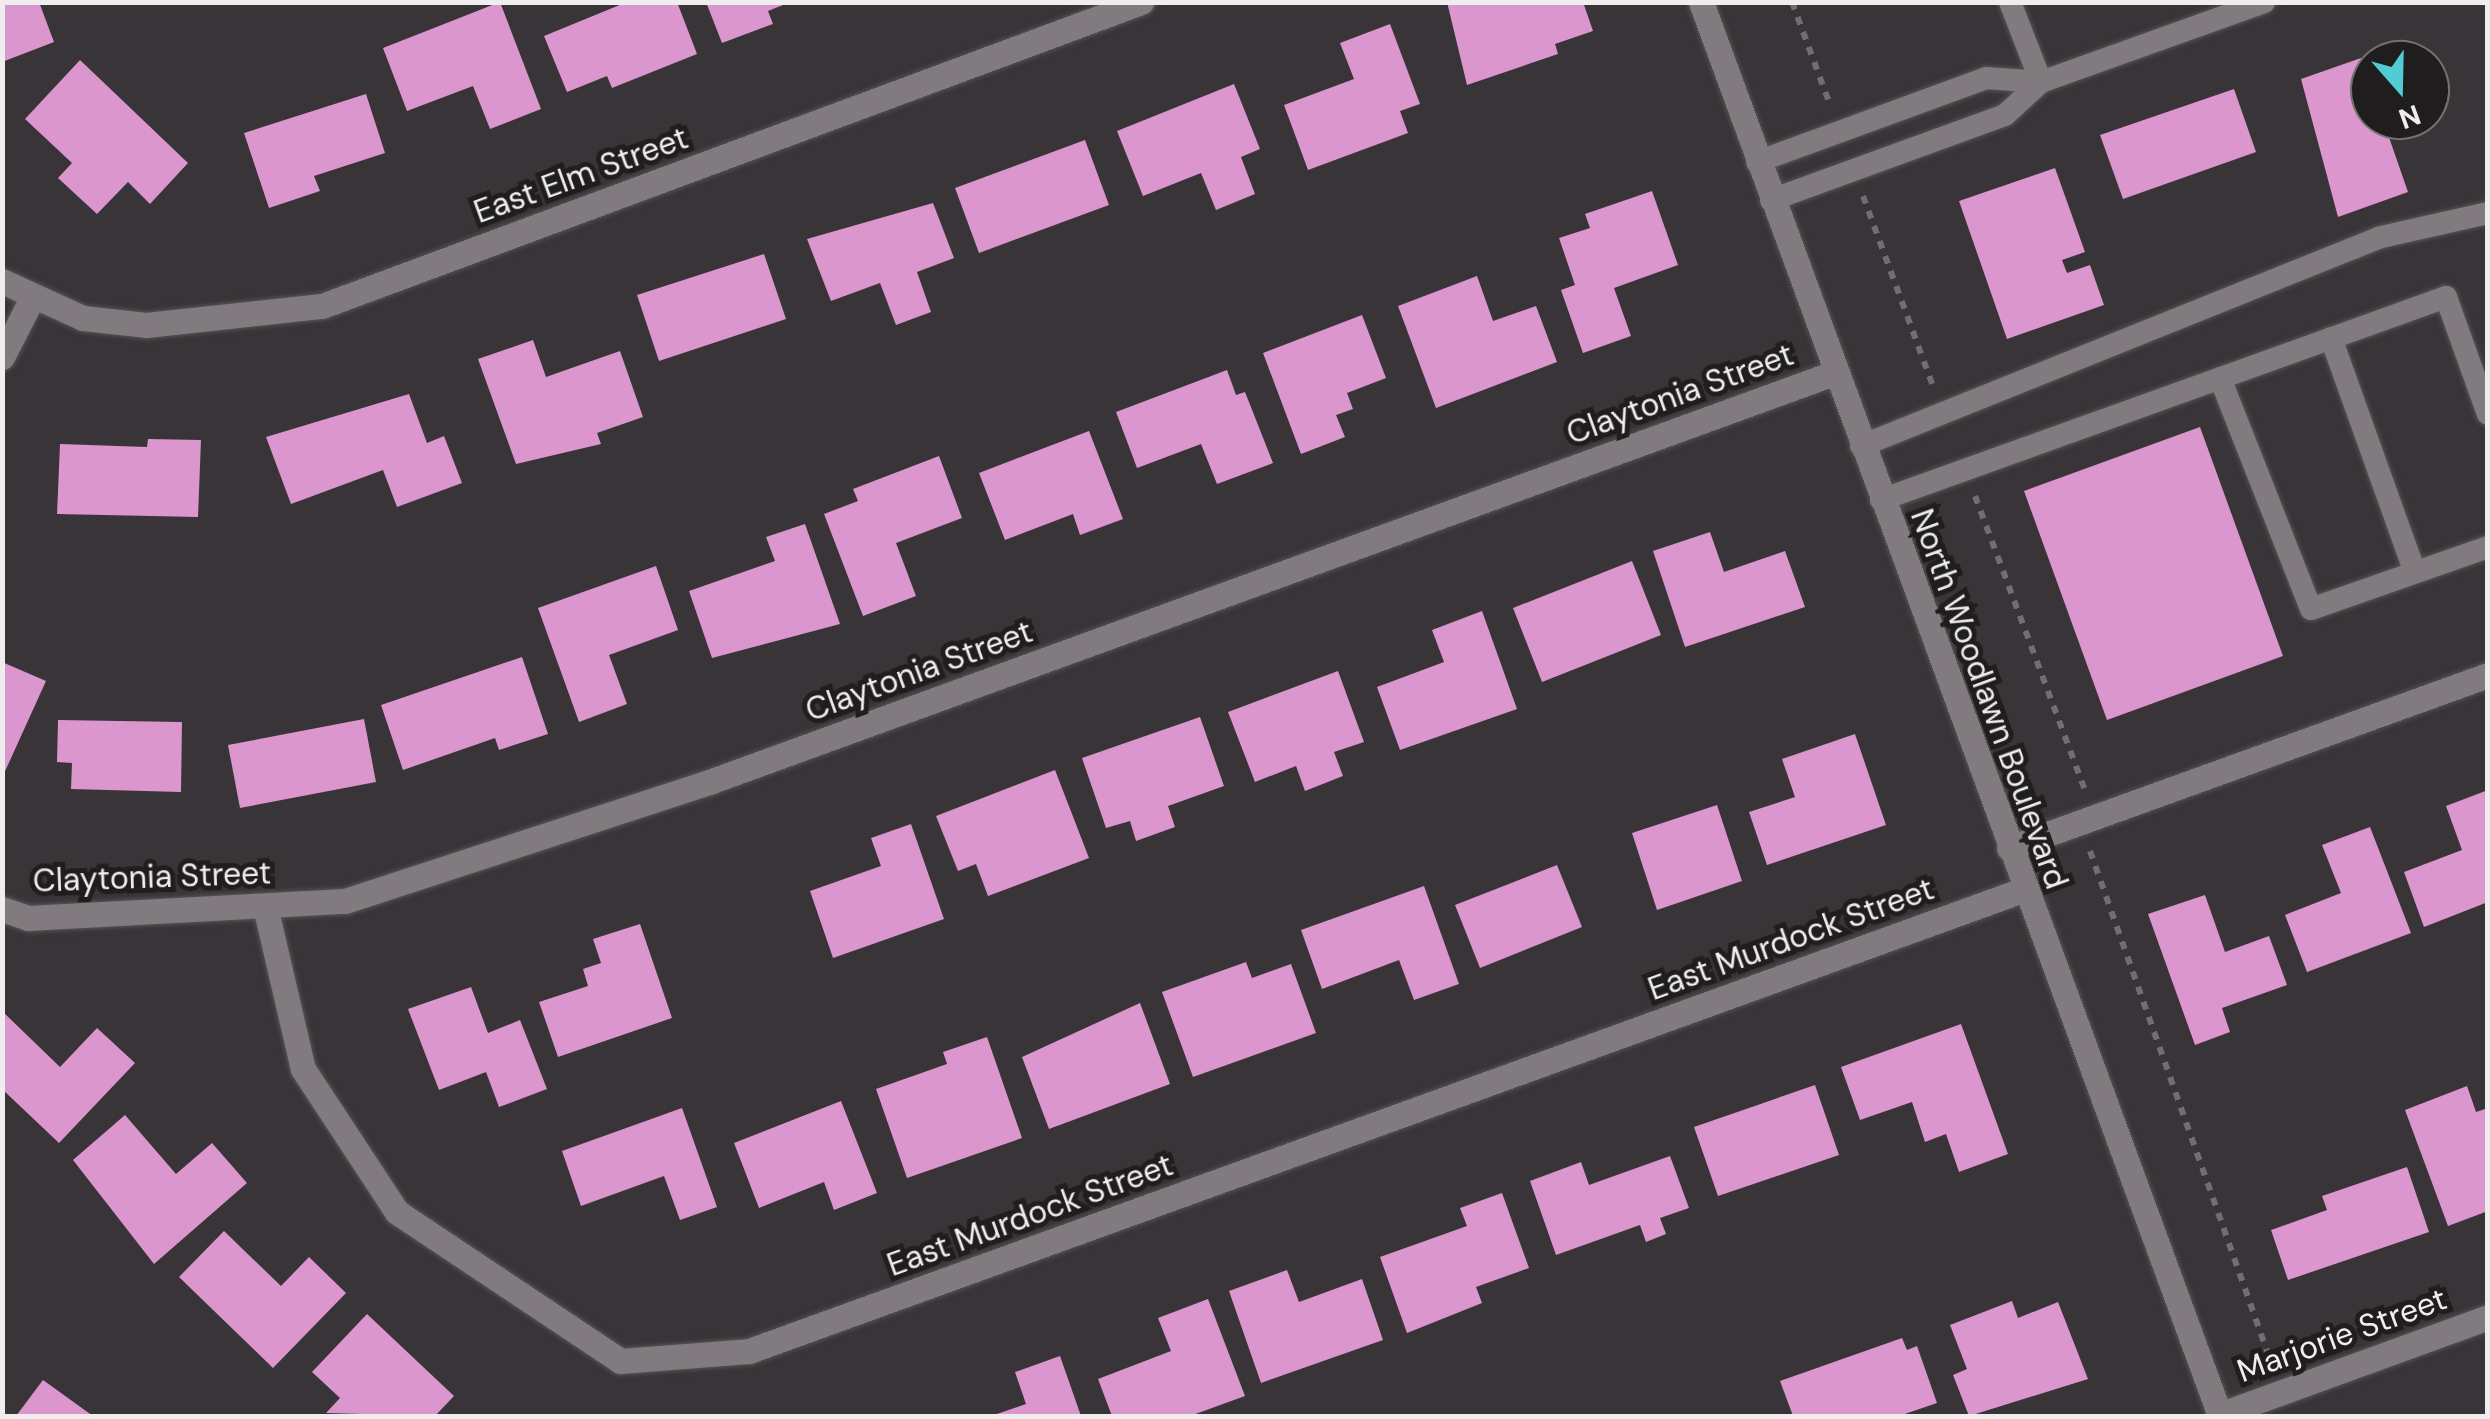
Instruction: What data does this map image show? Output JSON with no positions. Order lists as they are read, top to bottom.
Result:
{
  "streets": {
    "street": [
      "East Elm Street",
      "Claytonia Street",
      "North Woodlawn Boulevard",
      "East Murdock Street",
      "Marjorie Street"
    ]
  },
  "crossings": [
    ["Claytonia Street", "North Woodlawn Boulevard"],
    ["Claytonia Street", "East Murdock Street"],
    ["North Woodlawn Boulevard", "East Murdock Street"],
    ["North Woodlawn Boulevard", "Marjorie Street"]
  ],
  "north": "bottom"
}
